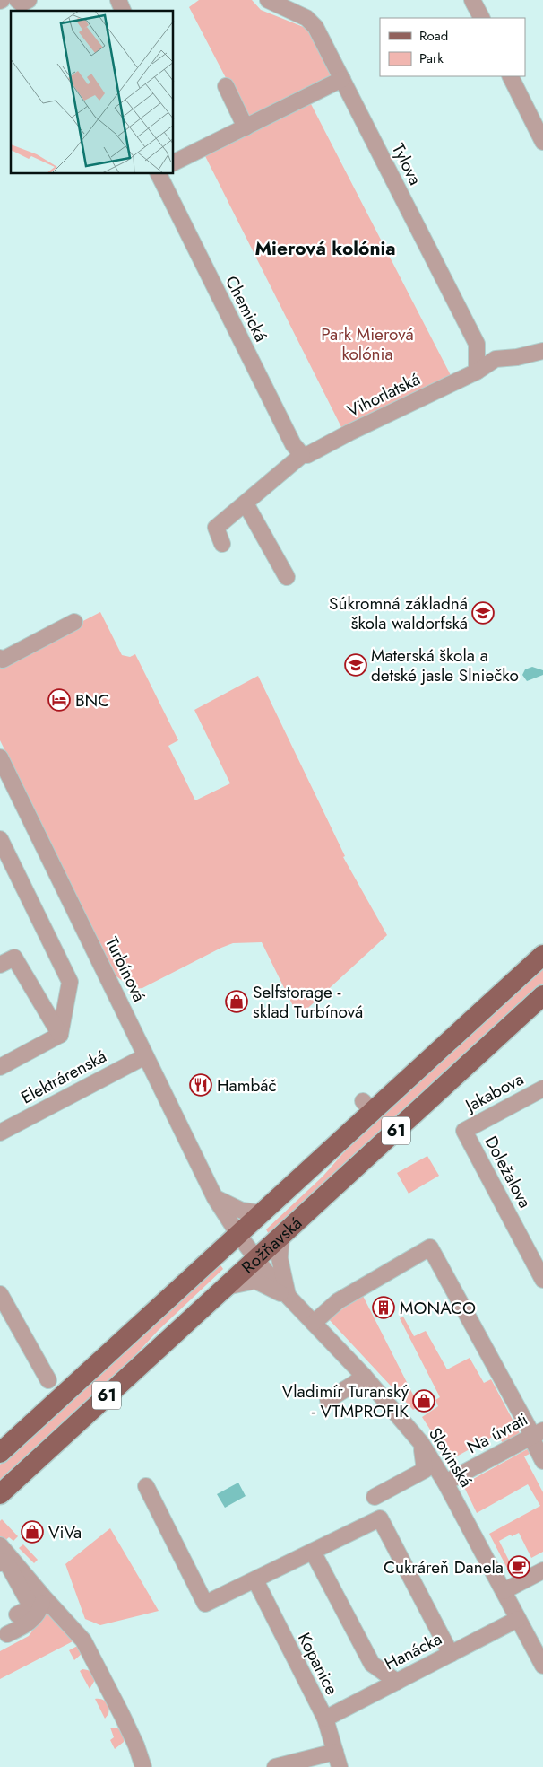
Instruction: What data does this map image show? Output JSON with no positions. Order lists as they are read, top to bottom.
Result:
{
  "streets": {
    "main road": ["61", "Rožňavská"],
    "street": [
      "Tylova",
      "Chemická",
      "Vihorlatská",
      "Turbínová",
      "Elektrárenská",
      "Jakabova",
      "Doležalova",
      "Na úvrati",
      "Slovinská",
      "Hanácka",
      "Kopanice"
    ]
  },
  "crossings": [
    ["Tylova", "Vihorlatská"],
    ["Chemická", "Vihorlatská"],
    ["Turbínová", "Elektrárenská"],
    ["Turbínová", "Rožňavská"],
    ["Turbínová", "Slovinská"],
    ["Jakabova", "Doležalova"],
    ["Rožňavská", "Slovinská"],
    ["Na úvrati", "Slovinská"],
    ["Slovinská", "Hanácka"],
    ["Hanácka", "Kopanice"]
  ],
  "districts": ["Mierová kolónia"],
  "parks": ["Park Mierová kolónia"],
  "places": {
    "school or university": ["Súkromná základná škola waldorfská", "Materská škola a detské jasle Slniečko"],
    "hotel": ["BNC"],
    "shop": ["Selfstorage - sklad Turbínová", "Vladimír Turanský - VTMPROFIK", "ViVa"],
    "restaurant": ["Hambáč"],
    "building": ["MONACO"],
    "cafe": ["Cukráreň Danela"]
  },
  "legend": ["Road", "Park"]
}
